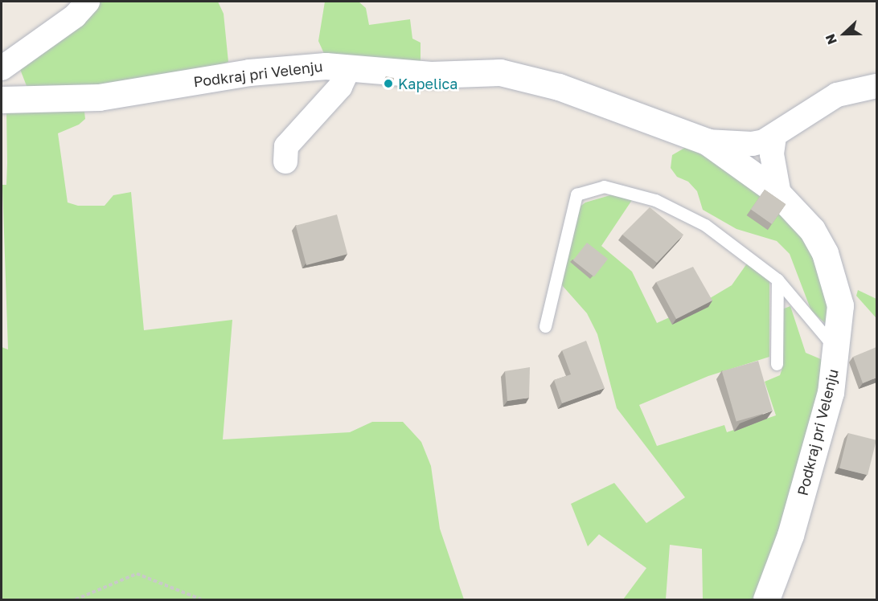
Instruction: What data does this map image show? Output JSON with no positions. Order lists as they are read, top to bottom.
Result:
{
  "streets": {
    "street": ["Podkraj pri Velenju"]
  },
  "places": ["Kapelica"],
  "north": "left"
}
